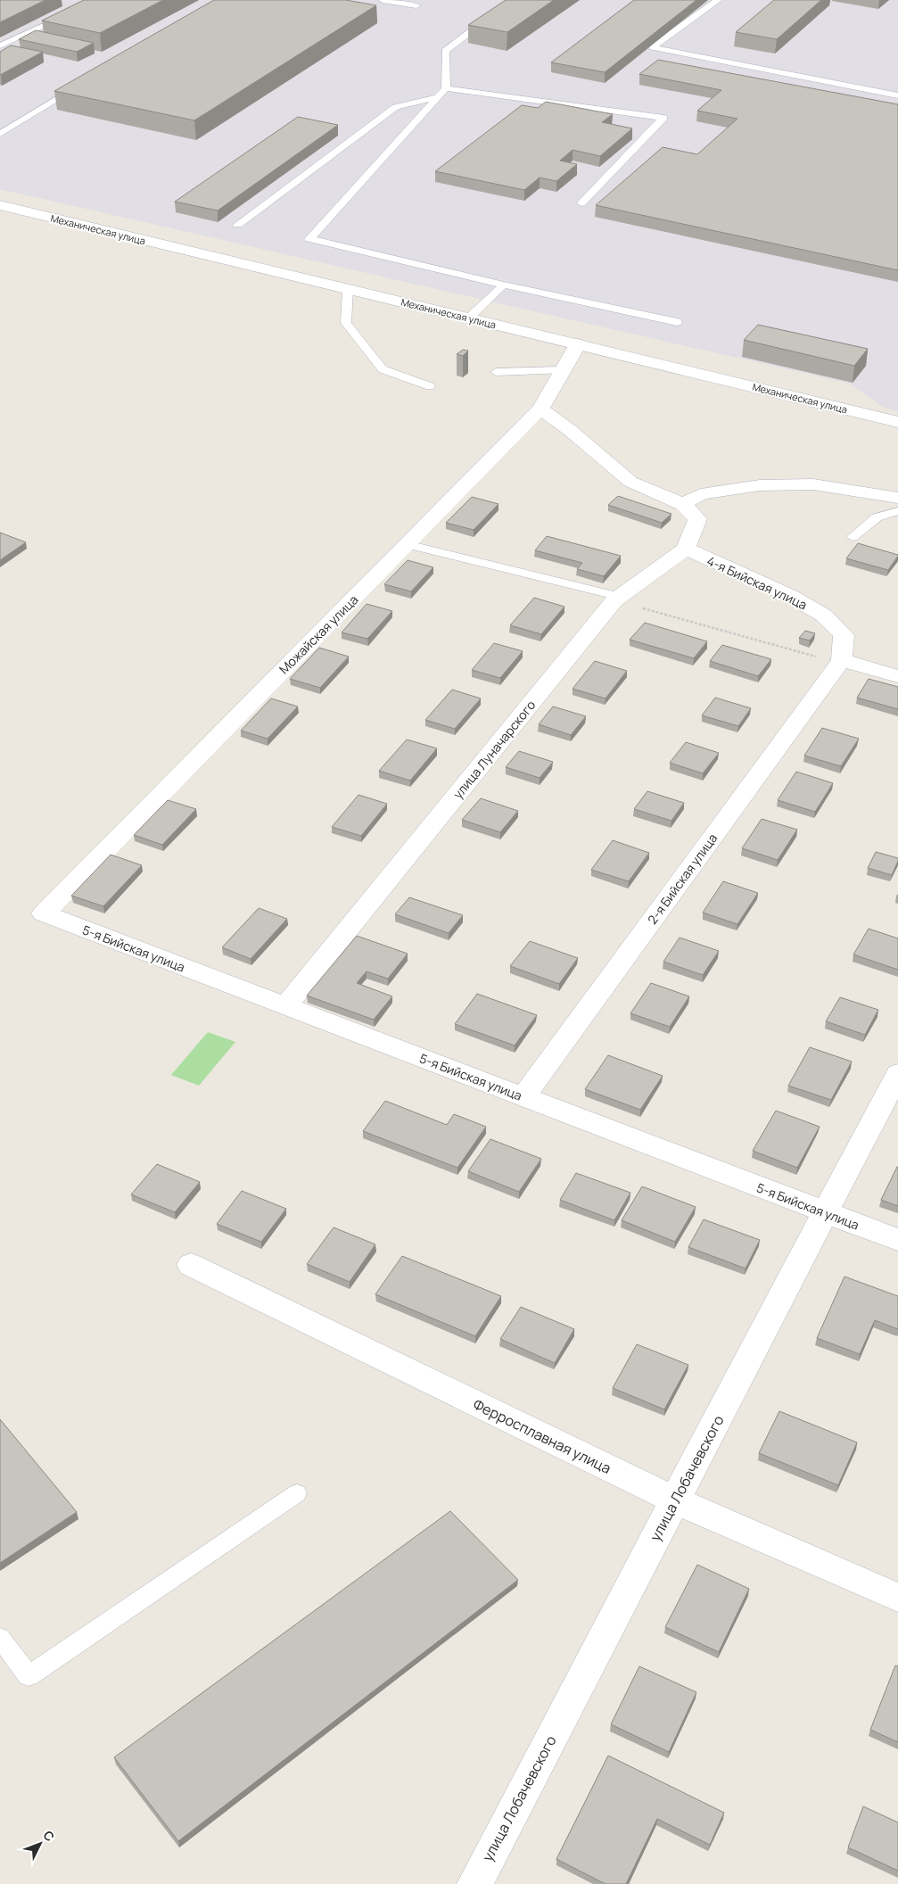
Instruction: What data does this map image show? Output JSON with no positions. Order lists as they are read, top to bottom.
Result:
{
  "streets": {
    "street": [
      "Механическая улица",
      "4-я Бийская улица",
      "Можайская улица",
      "улица Луначарского",
      "2-я Бийская улица",
      "5-я Бийская улица",
      "Ферросплавная улица",
      "улица Лобачевского"
    ]
  },
  "crossings": [
    ["Механическая улица", "Можайская улица"],
    ["4-я Бийская улица", "улица Луначарского"],
    ["4-я Бийская улица", "2-я Бийская улица"],
    ["Можайская улица", "5-я Бийская улица"],
    ["улица Луначарского", "5-я Бийская улица"],
    ["2-я Бийская улица", "5-я Бийская улица"],
    ["5-я Бийская улица", "улица Лобачевского"],
    ["Ферросплавная улица", "улица Лобачевского"]
  ],
  "north": "top right"
}
